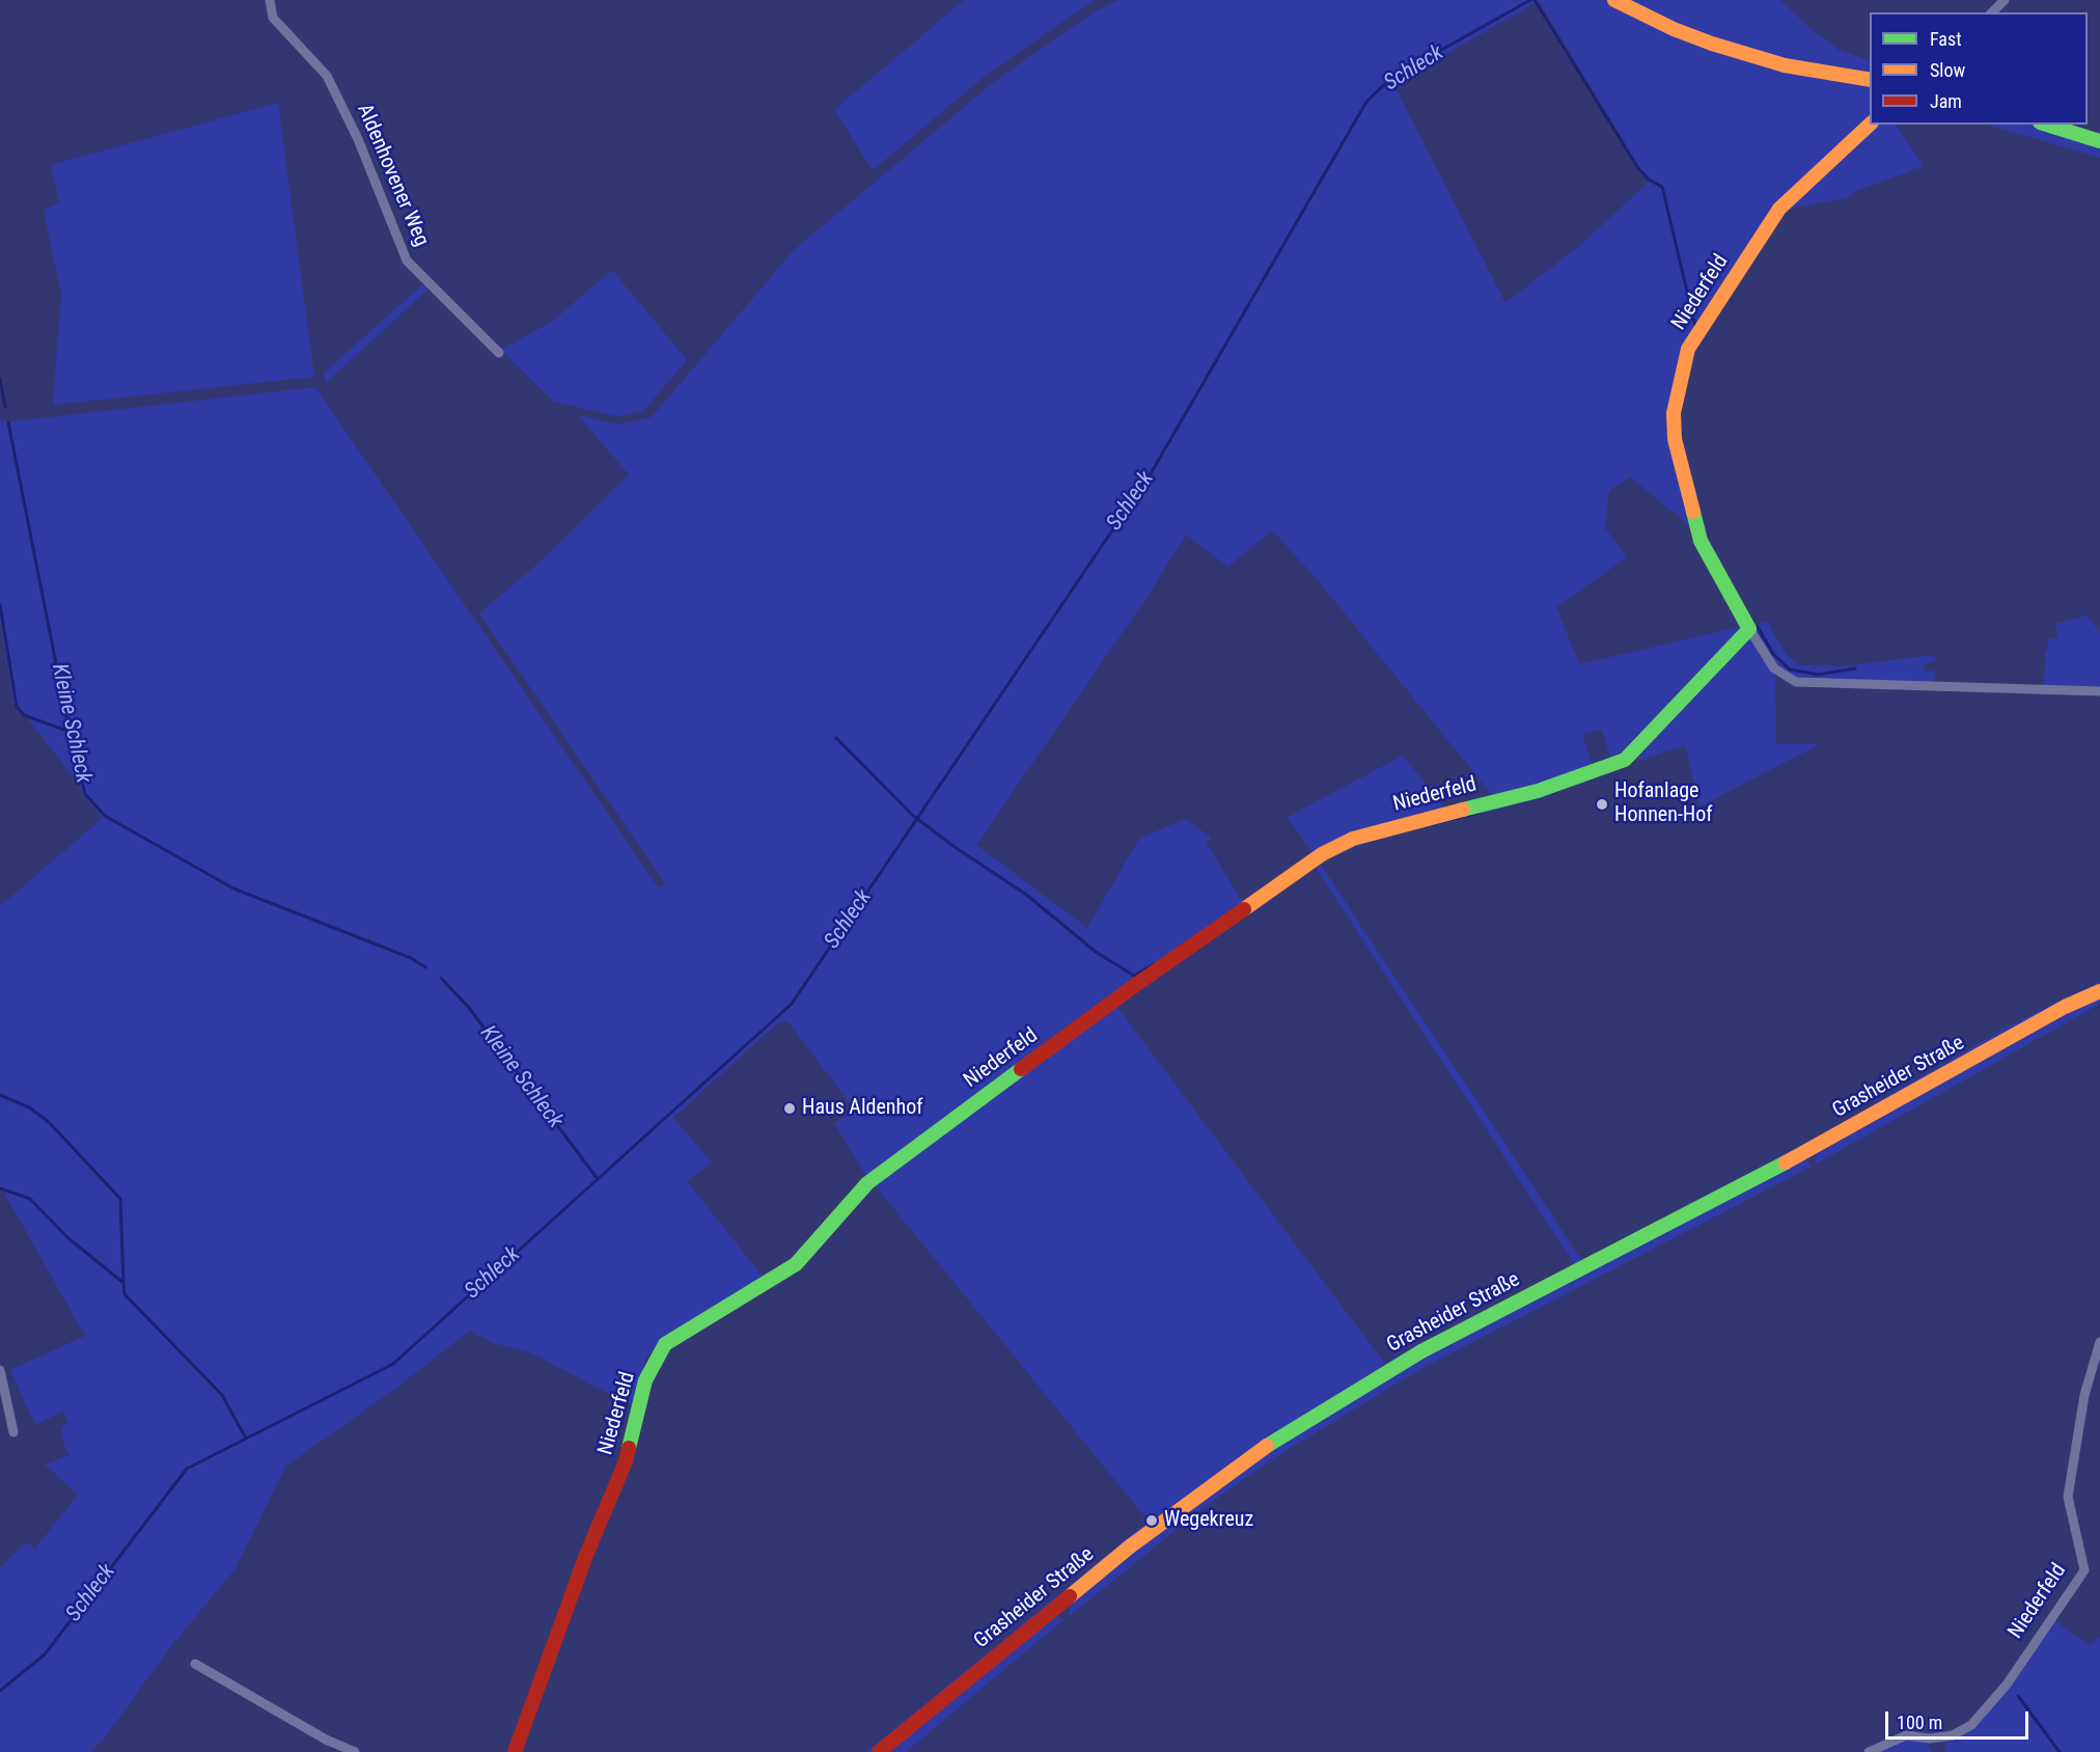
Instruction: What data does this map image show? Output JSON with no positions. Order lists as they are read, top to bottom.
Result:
{
  "streets": {
    "street": ["Aldenhovener Weg", "Niederfeld", "Grasheider Straße"]
  },
  "water": ["Schleck", "Kleine Schleck"],
  "places": ["Hofanlage Honnen-Hof", "Haus Aldenhof", "Wegekreuz"],
  "legend": ["Fast", "Slow", "Jam"],
  "scale_bar": "100 m"
}
